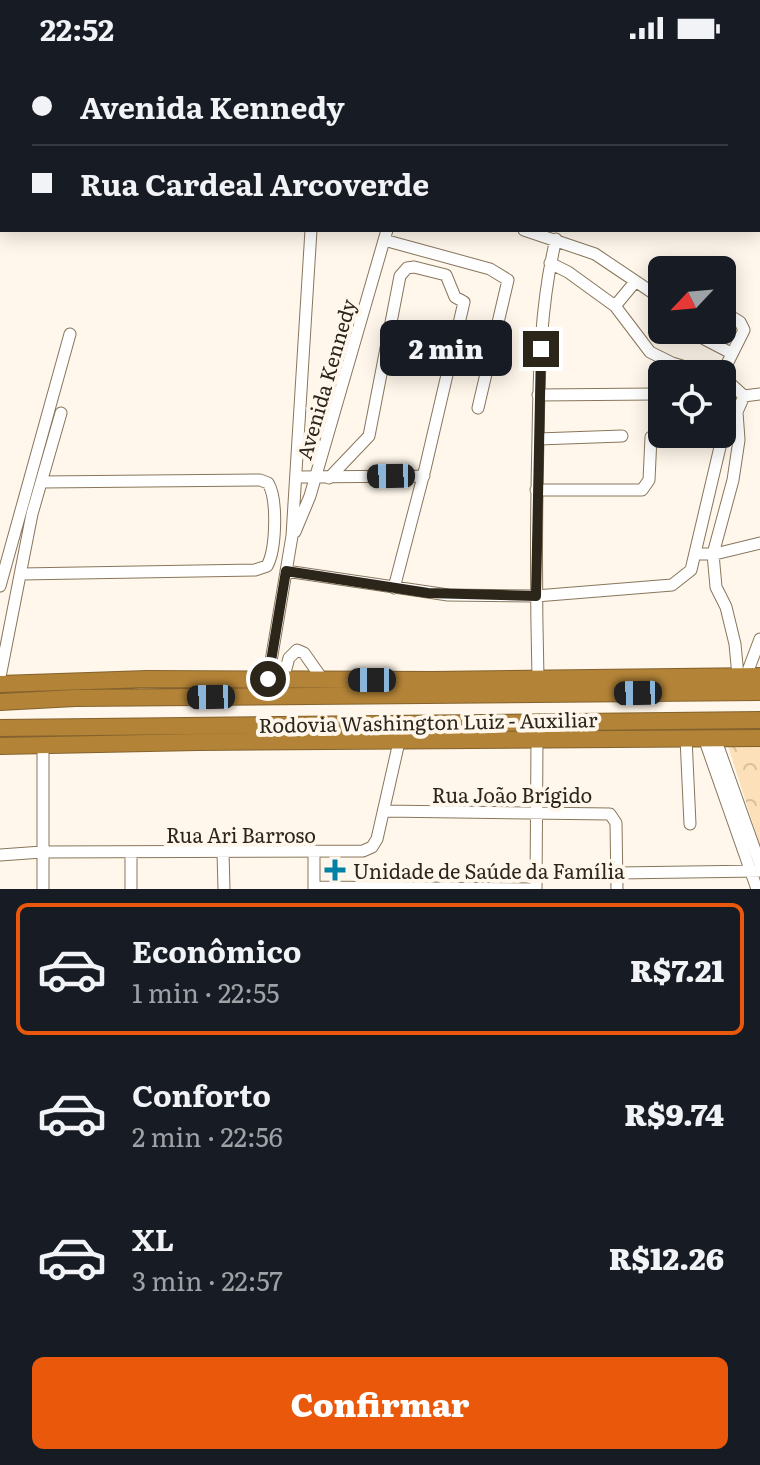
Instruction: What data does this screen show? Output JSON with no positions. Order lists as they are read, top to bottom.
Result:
{
  "streets": {
    "highway": ["Rodovia Washington Luiz - Auxiliar"],
    "street": ["Avenida Kennedy", "Rua João Brígido", "Rua Ari Barroso"]
  },
  "crossings": [
    ["Avenida Kennedy", "Rodovia Washington Luiz - Auxiliar"],
    ["Rodovia Washington Luiz - Auxiliar", "Rua Ari Barroso"],
    ["Rua João Brígido", "Rua Ari Barroso"]
  ],
  "places": {
    "health": ["Unidade de Saúde da Família"]
  },
  "north": "bottom left",
  "page": {
    "status": "22:52",
    "banner": ["Avenida Kennedy", "Rua Cardeal Arcoverde"],
    "bubble": "2 min",
    "list": [
      {
        "name": "Econômico",
        "note": "1 min · 22:55",
        "value": "R$7.21"
      },
      {
        "name": "Conforto",
        "note": "2 min · 22:56",
        "value": "R$9.74"
      },
      {
        "name": "XL",
        "note": "3 min · 22:57",
        "value": "R$12.26"
      }
    ],
    "buttons": "Confirmar"
  }
}
